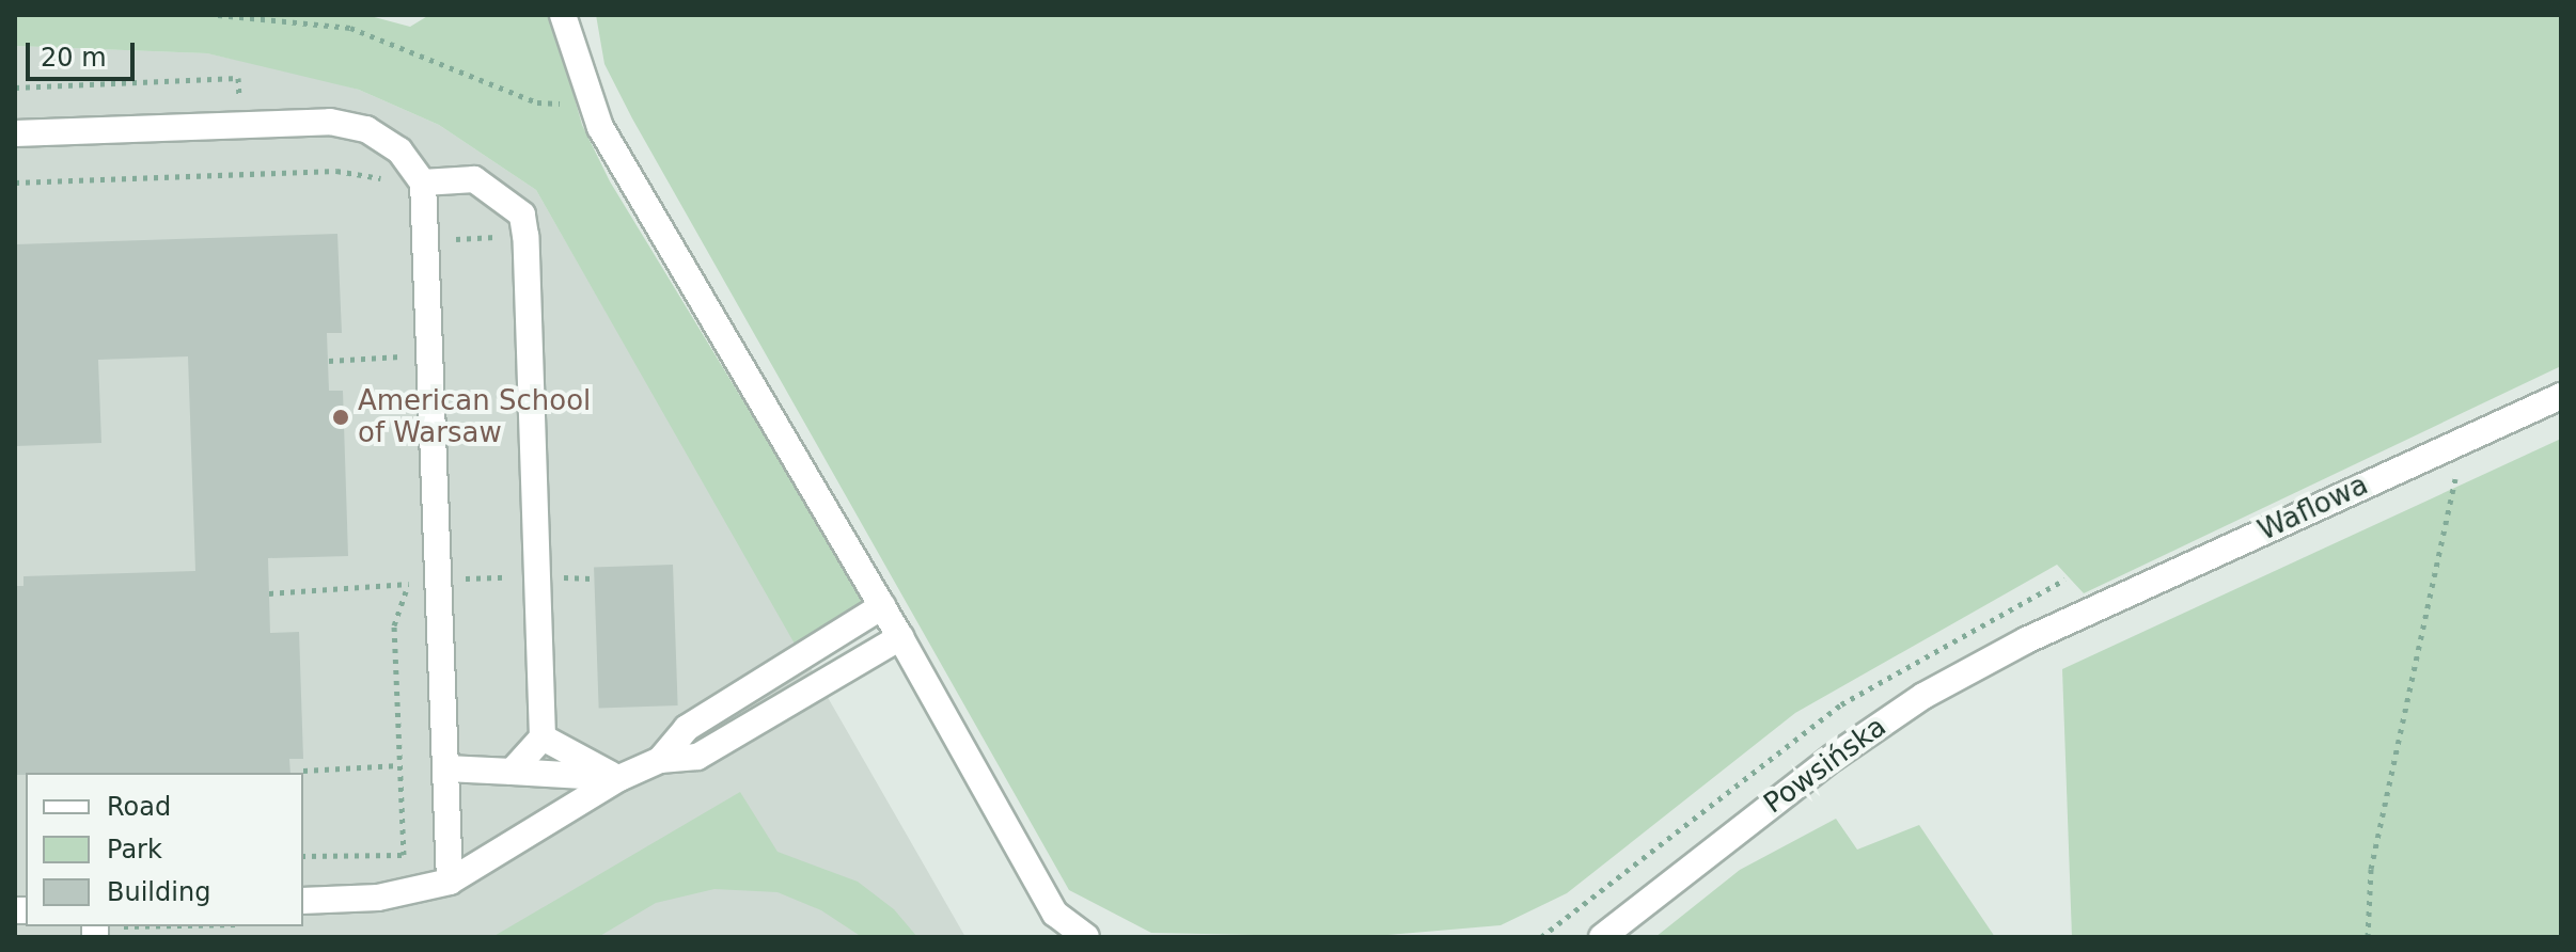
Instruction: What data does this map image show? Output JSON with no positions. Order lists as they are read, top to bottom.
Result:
{
  "streets": {
    "street": ["Waflowa", "Powsińska"]
  },
  "crossings": [
    ["Waflowa", "Powsińska"]
  ],
  "places": ["American School of Warsaw"],
  "legend": ["Road", "Park", "Building"],
  "scale_bar": "20 m"
}
